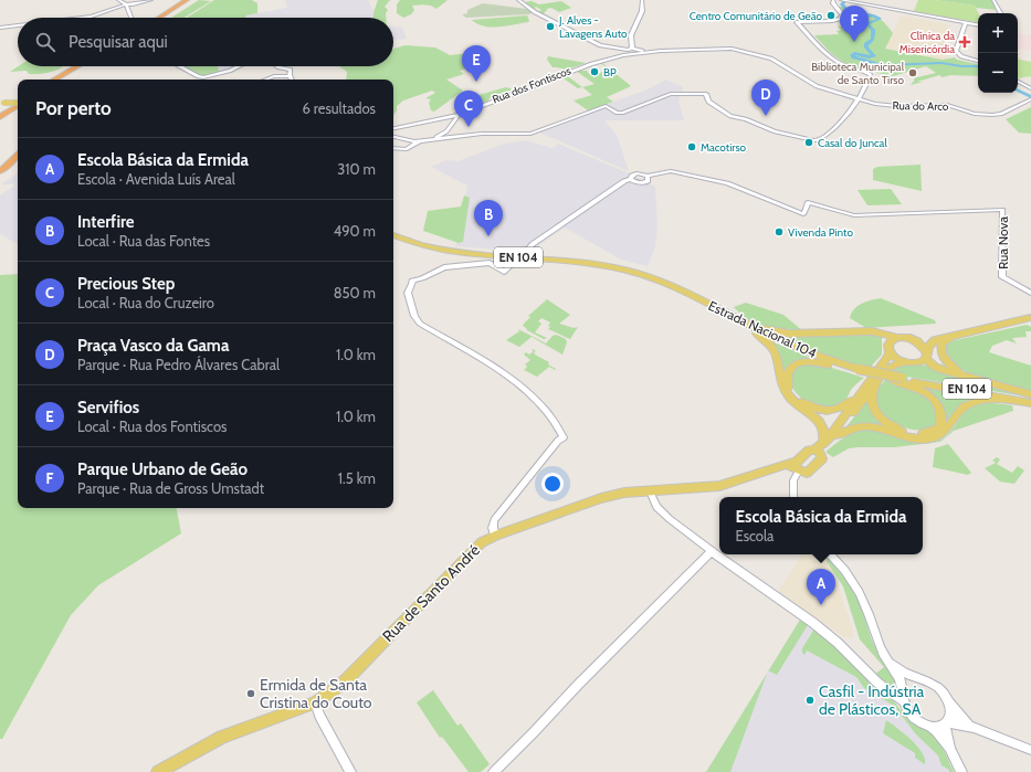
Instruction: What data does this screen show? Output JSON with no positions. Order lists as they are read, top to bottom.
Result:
{
  "streets": {
    "main road": ["EN 104", "Estrada Nacional 104", "Rua de Santo André"],
    "street": ["Rua dos Fontiscos", "Rua do Arco", "Rua Nova"]
  },
  "places": {
    "other": [
      "Centro Comunitário de Geão",
      "J. Alves - Lavagens Auto",
      "BP",
      "Biblioteca Municipal de Santo Tirso",
      "Casal do Juncal",
      "Macotirso",
      "Vivenda Pinto",
      "Ermida de Santa Cristina do Couto",
      "Casfil - Indústria de Plásticos, SA"
    ],
    "health": ["Clínica da Misericórdia"]
  },
  "page": {
    "pins": [
      "F",
      "E",
      "D",
      "C",
      "B",
      "A"
    ],
    "map_buttons": ["+", "−"],
    "search": "Pesquisar aqui",
    "heading": ["Por perto", "6 resultados"],
    "list": [
      {
        "mark": "A",
        "name": "Escola Básica da Ermida",
        "note": "Escola · Avenida Luís Areal",
        "value": "310 m"
      },
      {
        "mark": "B",
        "name": "Interfire",
        "note": "Local · Rua das Fontes",
        "value": "490 m"
      },
      {
        "mark": "C",
        "name": "Precious Step",
        "note": "Local · Rua do Cruzeiro",
        "value": "850 m"
      },
      {
        "mark": "D",
        "name": "Praça Vasco da Gama",
        "note": "Parque · Rua Pedro Álvares Cabral",
        "value": "1.0 km"
      },
      {
        "mark": "E",
        "name": "Servifios",
        "note": "Local · Rua dos Fontiscos",
        "value": "1.0 km"
      },
      {
        "mark": "F",
        "name": "Parque Urbano de Geão",
        "note": "Parque · Rua de Gross Umstadt",
        "value": "1.5 km"
      }
    ],
    "popup": ["Escola Básica da Ermida", "Escola"]
  }
}
